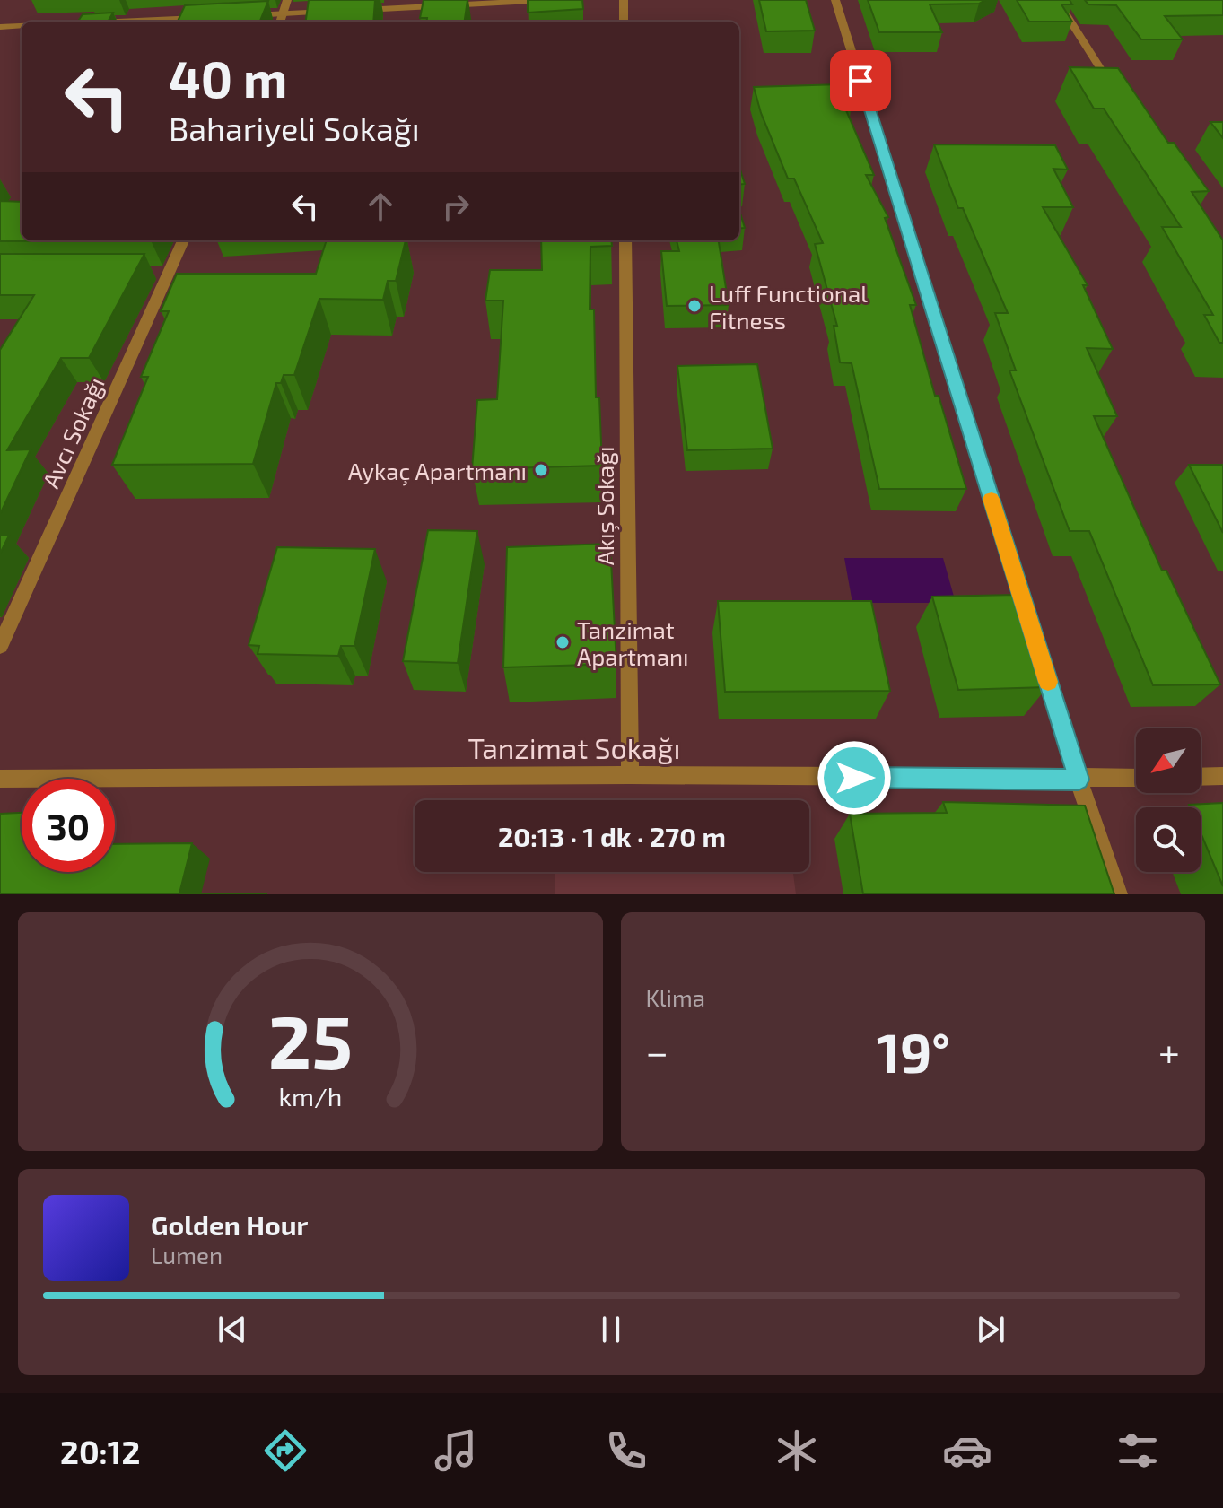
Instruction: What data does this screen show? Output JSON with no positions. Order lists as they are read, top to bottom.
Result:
{
  "streets": {
    "street": ["Avcı Sokağı", "Akış Sokağı", "Tanzimat Sokağı"]
  },
  "crossings": [
    ["Akış Sokağı", "Tanzimat Sokağı"]
  ],
  "places": ["Luff Functional Fitness", "Aykaç Apartmanı", "Tanzimat Apartmanı"],
  "north": "bottom left",
  "page": {
    "turn": ["40 m", "Bahariyeli Sokağı"],
    "limit": "30",
    "trip": "20:13 · 1 dk · 270 m",
    "tile": "Klima",
    "heat": ["−", "19°", "+"],
    "song": ["Golden Hour", "Lumen"],
    "tabs": "20:12",
    "gauge": ["25", "km/h"]
  }
}
